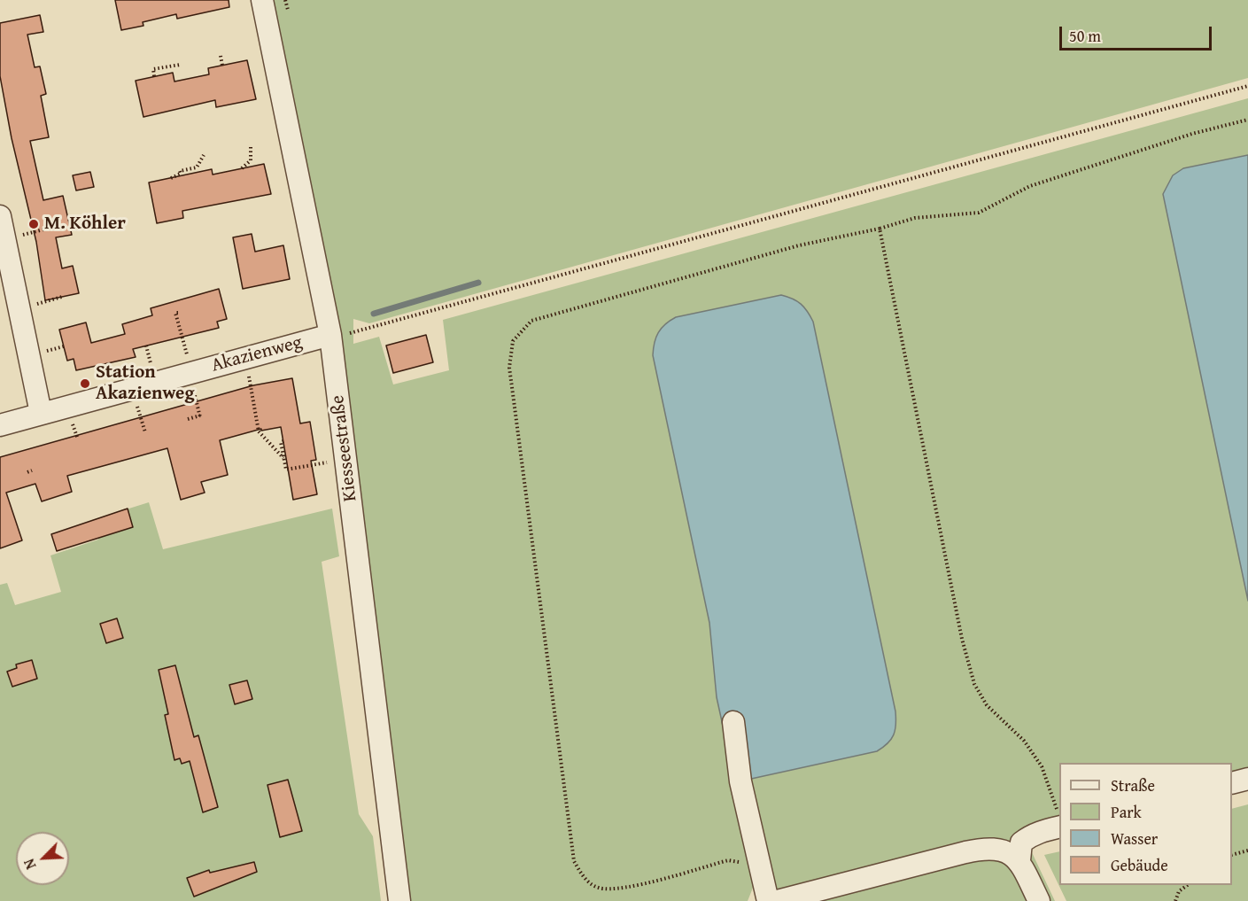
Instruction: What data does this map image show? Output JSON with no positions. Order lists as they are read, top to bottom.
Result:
{
  "streets": {
    "street": ["Akazienweg", "Kiesseestraße"]
  },
  "crossings": [
    ["Akazienweg", "Kiesseestraße"]
  ],
  "places": ["M. Köhler", "Station Akazienweg"],
  "legend": [
    "Straße",
    "Park",
    "Wasser",
    "Gebäude"
  ],
  "scale_bar": "50 m",
  "north": "bottom left"
}
